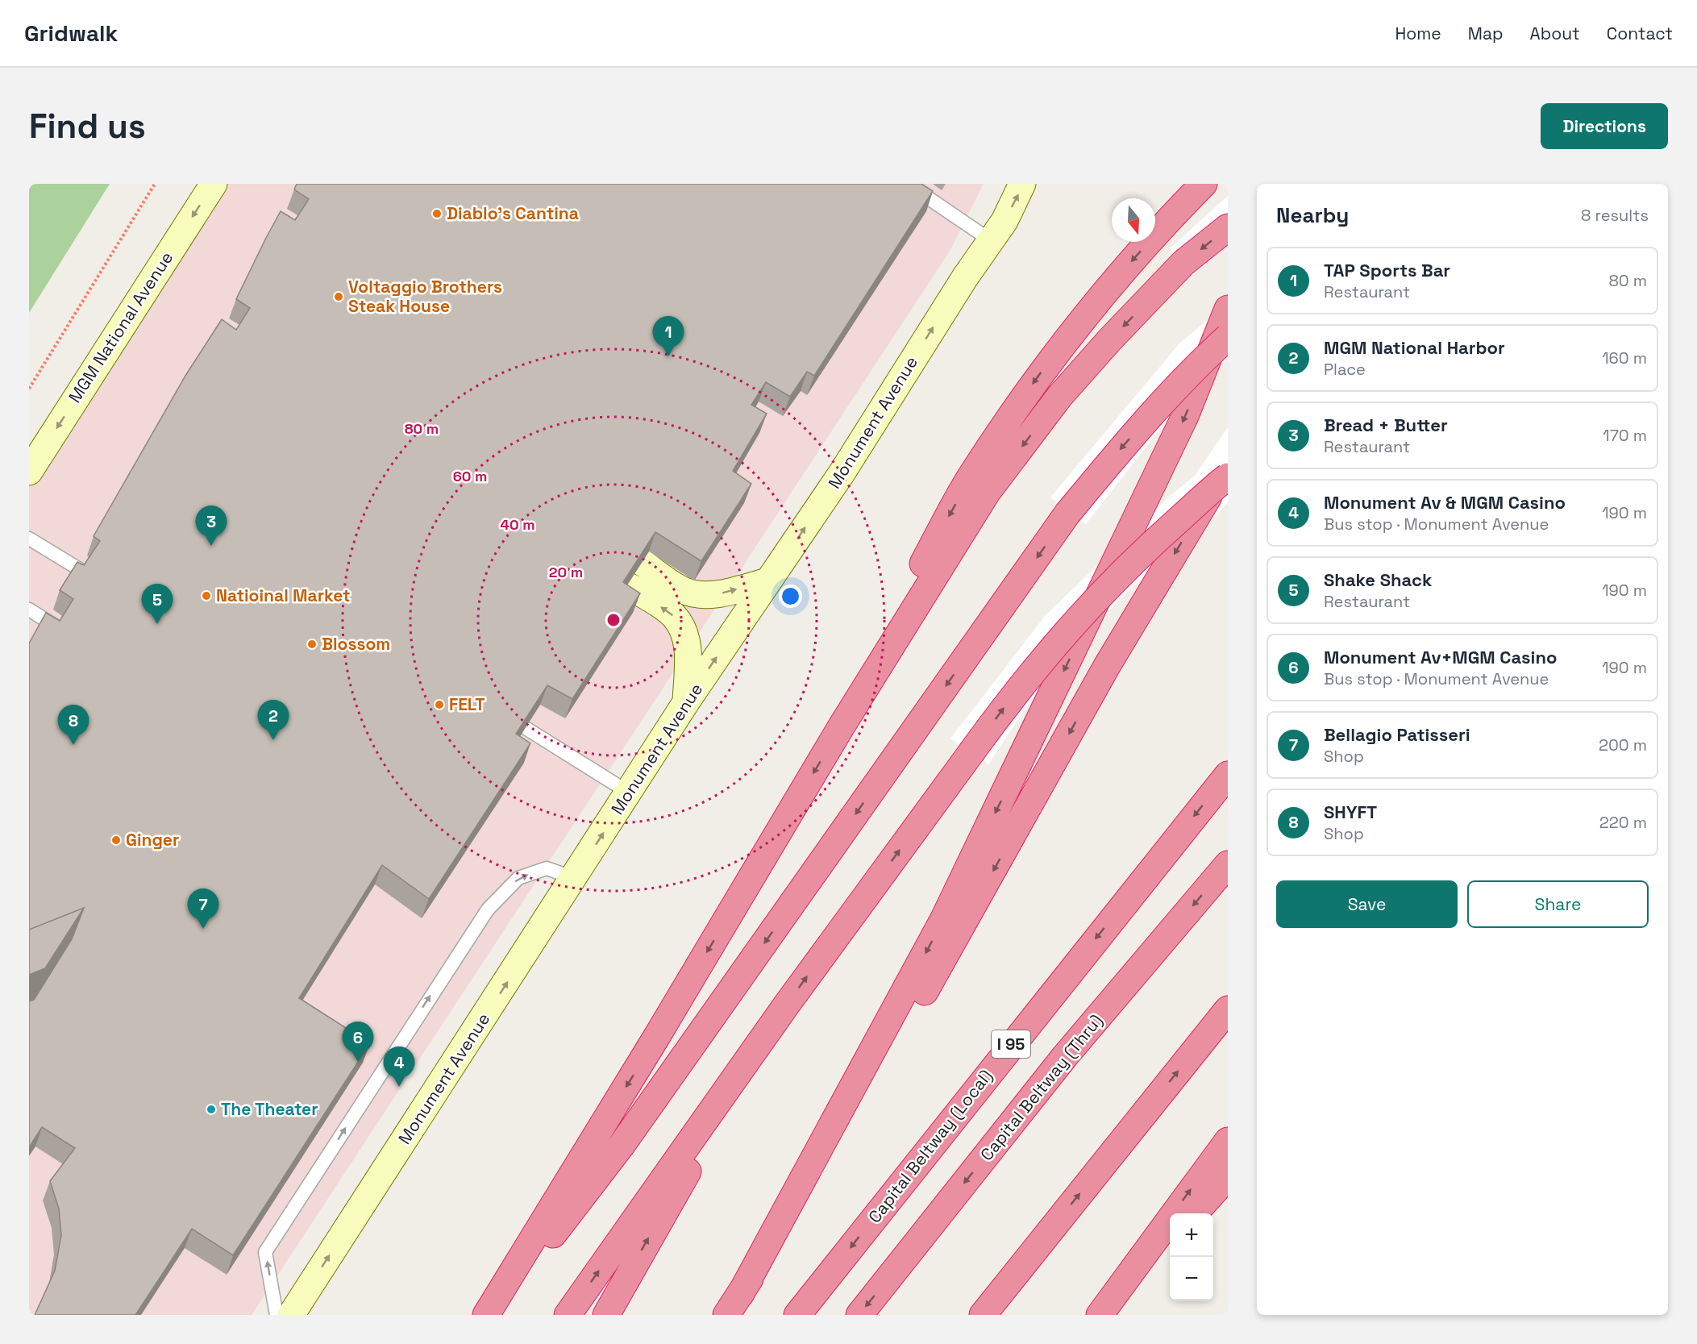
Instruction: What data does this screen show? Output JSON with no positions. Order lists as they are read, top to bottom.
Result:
{
  "streets": {
    "highway": ["I 95", "Capital Beltway (Thru)", "Capital Beltway (Local)"],
    "main road": ["MGM National Avenue", "Monument Avenue"]
  },
  "one_way": ["MGM National Avenue", "Monument Avenue"],
  "places": [
    "Diablo's Cantina",
    "Voltaggio Brothers Steak House",
    "Natioinal Market",
    "Blossom",
    "FELT",
    "Ginger",
    "The Theater"
  ],
  "north": "bottom",
  "page": {
    "header": "Gridwalk",
    "nav": [
      "Home",
      "Map",
      "About",
      "Contact"
    ],
    "buttons": [
      "Directions",
      ["Save", "Share"]
    ],
    "title": "Find us",
    "heading": ["Nearby", "8 results"],
    "list": [
      {
        "mark": "1",
        "name": "TAP Sports Bar",
        "note": "Restaurant",
        "value": "80 m"
      },
      {
        "mark": "2",
        "name": "MGM National Harbor",
        "note": "Place",
        "value": "160 m"
      },
      {
        "mark": "3",
        "name": "Bread + Butter",
        "note": "Restaurant",
        "value": "170 m"
      },
      {
        "mark": "4",
        "name": "Monument Av & MGM Casino",
        "note": "Bus stop · Monument Avenue",
        "value": "190 m"
      },
      {
        "mark": "5",
        "name": "Shake Shack",
        "note": "Restaurant",
        "value": "190 m"
      },
      {
        "mark": "6",
        "name": "Monument Av+MGM Casino",
        "note": "Bus stop · Monument Avenue",
        "value": "190 m"
      },
      {
        "mark": "7",
        "name": "Bellagio Patisseri",
        "note": "Shop",
        "value": "200 m"
      },
      {
        "mark": "8",
        "name": "SHYFT",
        "note": "Shop",
        "value": "220 m"
      }
    ],
    "pins": [
      "1",
      "3",
      "5",
      "2",
      "8",
      "7",
      "6",
      "4"
    ],
    "map_buttons": ["+", "−"]
  },
  "rings": [
    "80 m",
    "60 m",
    "40 m",
    "20 m"
  ]
}
